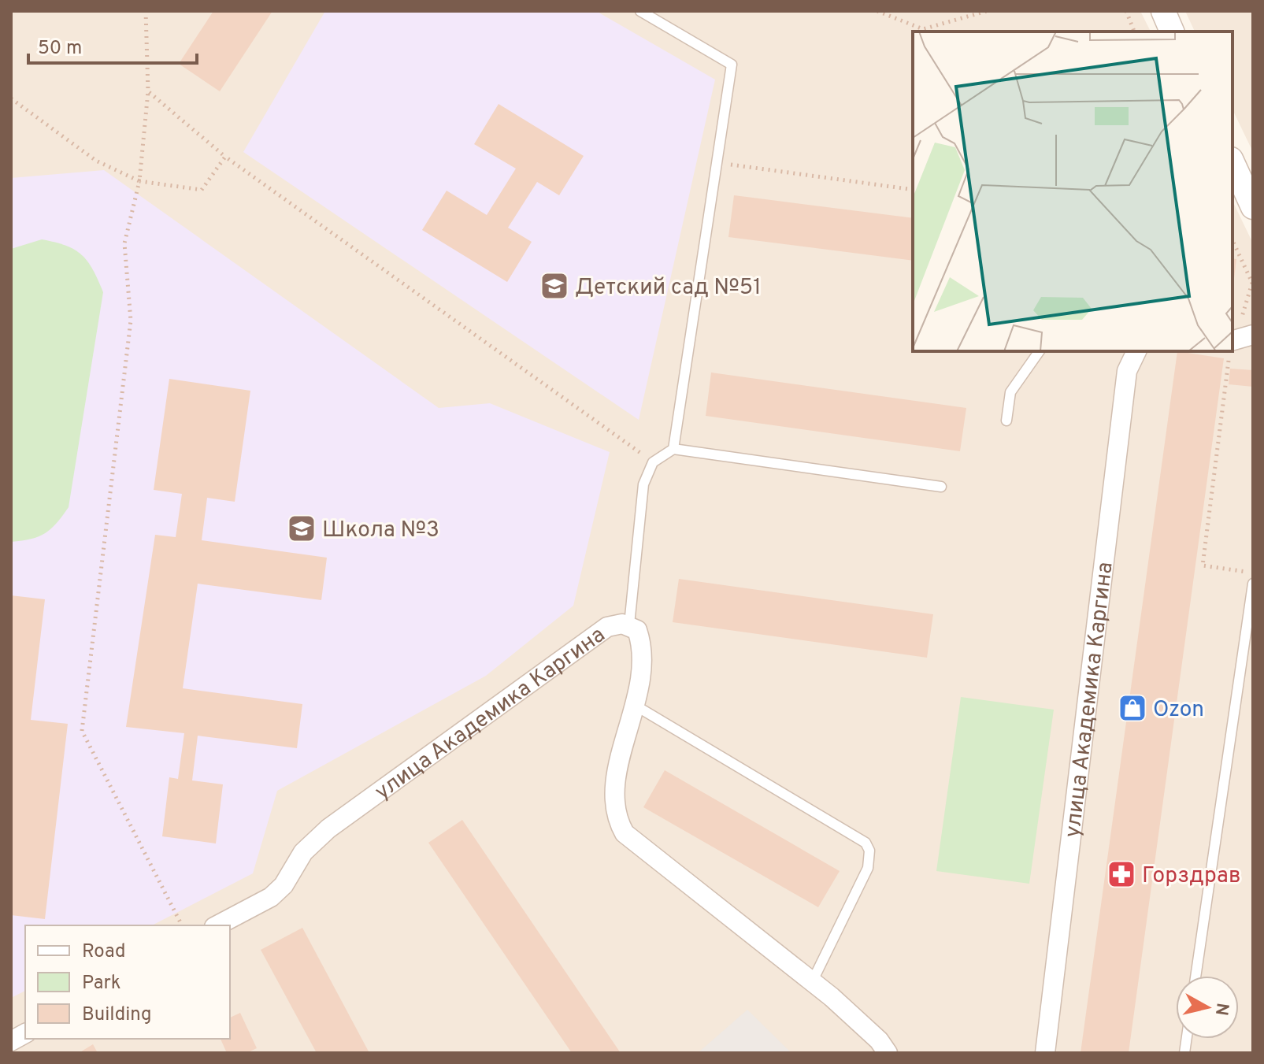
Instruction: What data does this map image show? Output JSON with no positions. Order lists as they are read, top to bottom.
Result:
{
  "streets": {
    "street": ["улица Академика Каргина"]
  },
  "places": {
    "school or university": ["Детский сад №51", "Школа №3"],
    "shop": ["Ozon"],
    "pharmacy": ["Горздрав"]
  },
  "legend": ["Road", "Park", "Building"],
  "scale_bar": "50 m",
  "north": "right"
}
